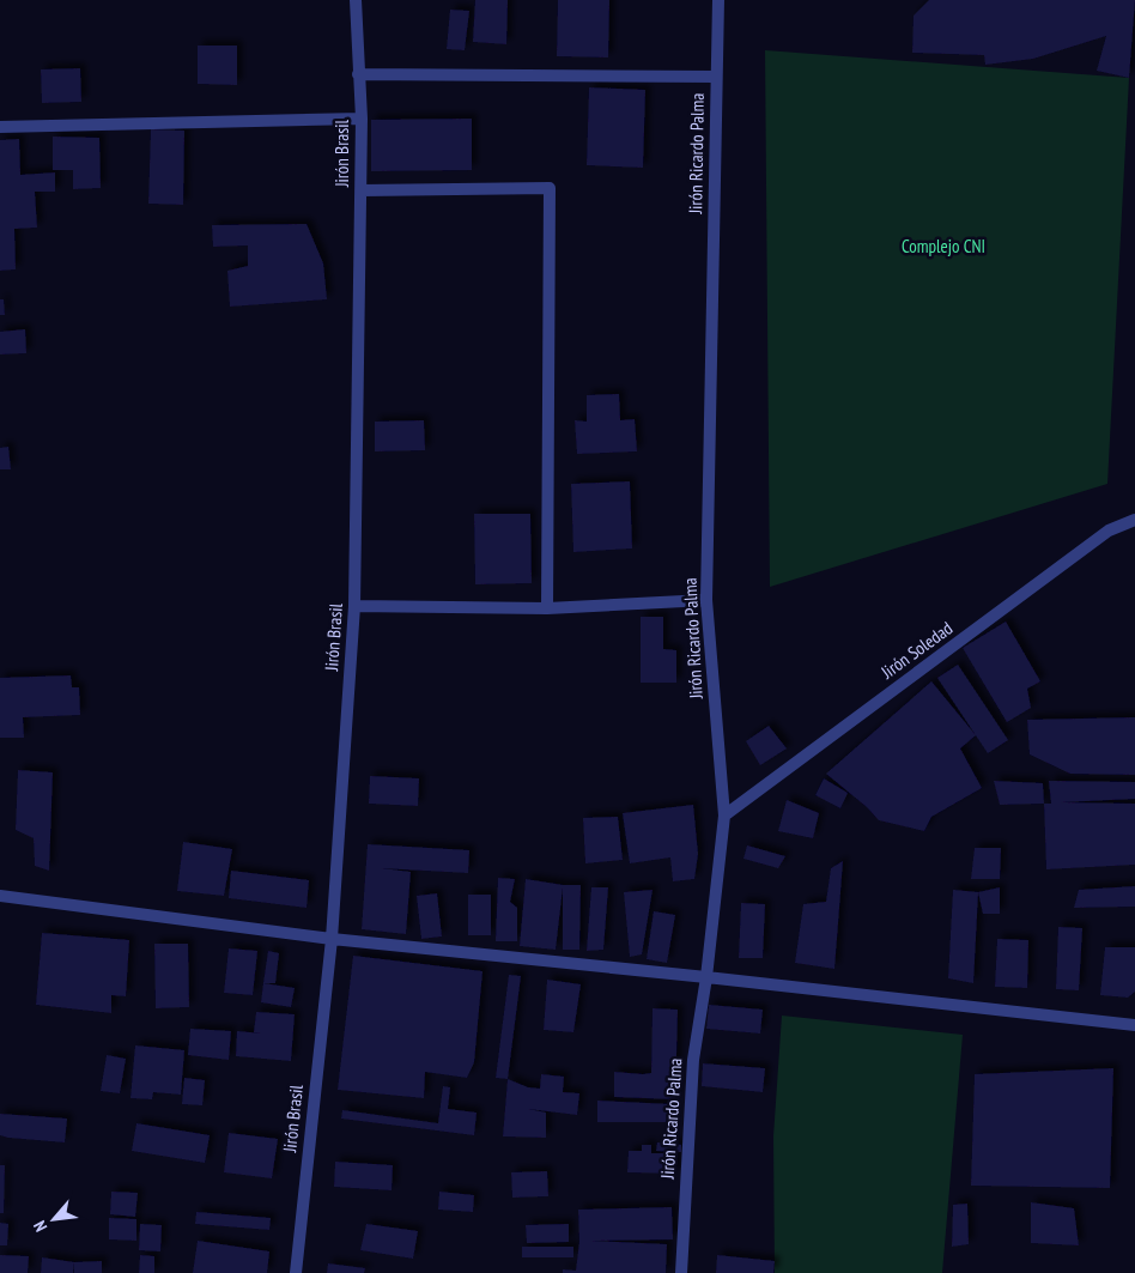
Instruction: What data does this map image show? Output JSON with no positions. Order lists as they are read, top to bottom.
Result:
{
  "streets": {
    "street": ["Jirón Brasil", "Jirón Ricardo Palma", "Jirón Soledad"]
  },
  "crossings": [
    ["Jirón Ricardo Palma", "Jirón Soledad"]
  ],
  "parks": ["Complejo CNI"],
  "north": "bottom left"
}
